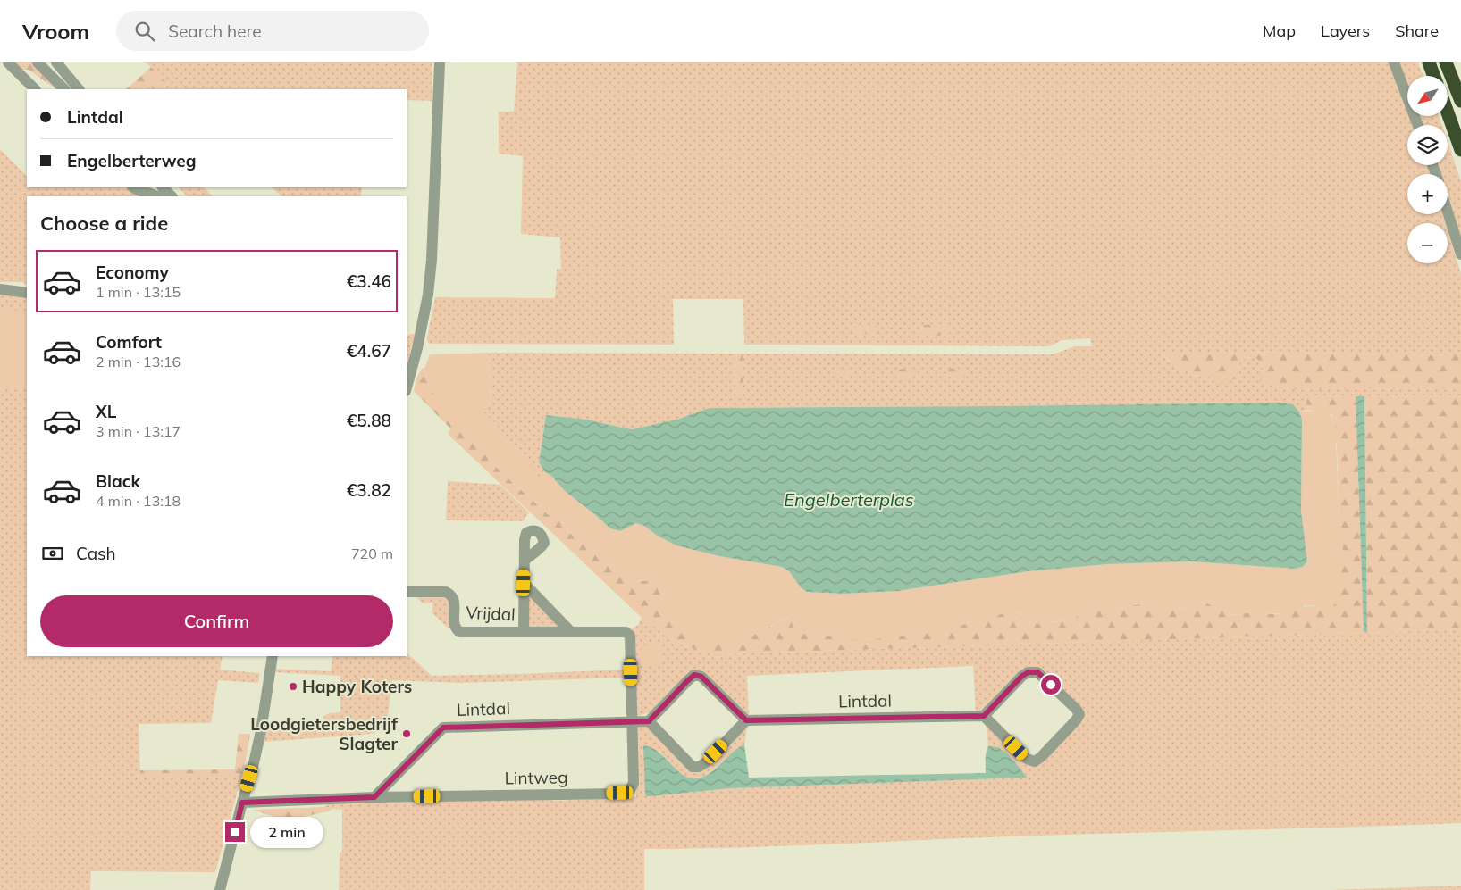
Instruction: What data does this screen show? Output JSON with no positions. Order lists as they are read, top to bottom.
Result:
{
  "streets": {
    "street": ["Vrijdal", "Lintdal", "Lintweg"]
  },
  "crossings": [
    ["Vrijdal", "Lintdal"],
    ["Vrijdal", "Lintweg"],
    ["Lintdal", "Lintweg"]
  ],
  "water": ["Engelberterplas"],
  "places": ["Happy Koters", "Loodgietersbedrijf Slagter"],
  "north": "bottom left",
  "page": {
    "header": "Vroom",
    "search": "Search here",
    "nav": ["Map", "Layers", "Share"],
    "map_buttons": ["+", "−"],
    "banner": ["Lintdal", "Engelberterweg"],
    "heading": "Choose a ride",
    "list": [
      {
        "name": "Economy",
        "note": "1 min · 13:15",
        "value": "€3.46"
      },
      {
        "name": "Comfort",
        "note": "2 min · 13:16",
        "value": "€4.67"
      },
      {
        "name": "XL",
        "note": "3 min · 13:17",
        "value": "€5.88"
      },
      {
        "name": "Black",
        "note": "4 min · 13:18",
        "value": "€3.82"
      }
    ],
    "pay": ["Cash", "720 m"],
    "buttons": "Confirm",
    "bubble": "2 min"
  }
}
